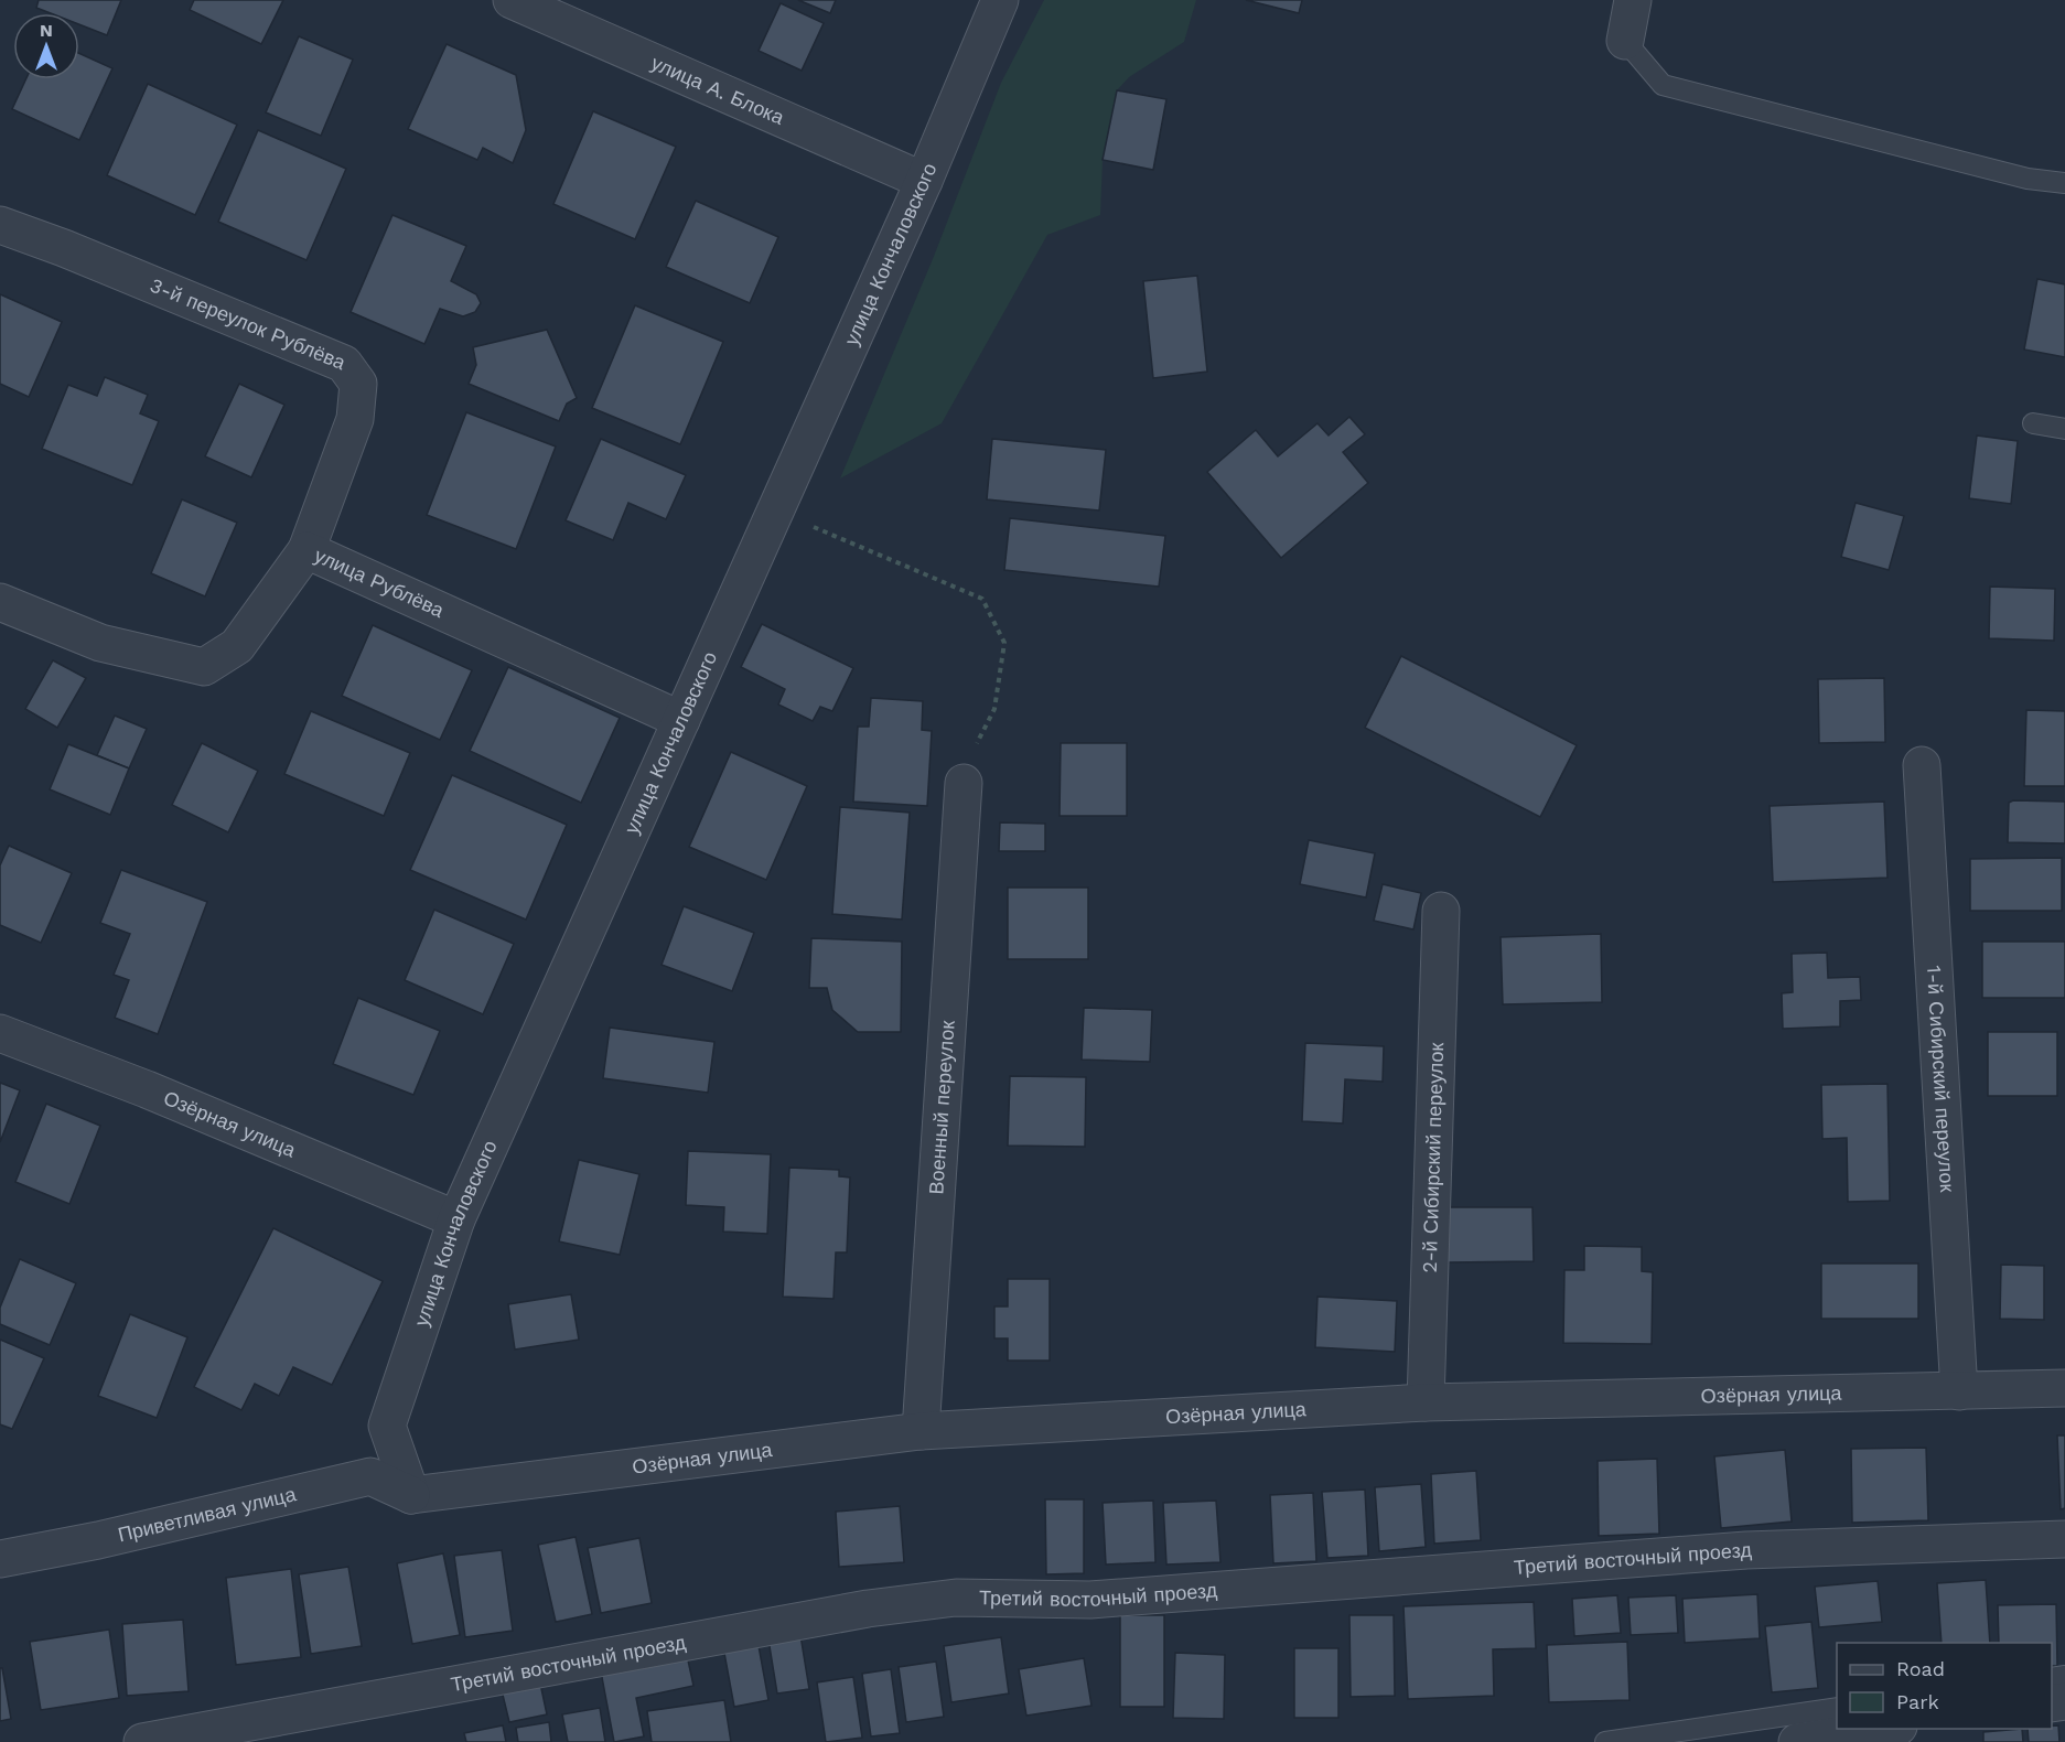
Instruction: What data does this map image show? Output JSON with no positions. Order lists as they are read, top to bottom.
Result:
{
  "streets": {
    "street": [
      "улица А. Блока",
      "улица Кончаловского",
      "3-й переулок Рублёва",
      "улица Рублёва",
      "1-й Сибирский переулок",
      "Военный переулок",
      "Озёрная улица",
      "2-й Сибирский переулок",
      "Приветливая улица",
      "Третий восточный проезд"
    ]
  },
  "crossings": [
    ["улица А. Блока", "улица Кончаловского"],
    ["улица Кончаловского", "улица Рублёва"],
    ["улица Кончаловского", "Озёрная улица"],
    ["улица Кончаловского", "Приветливая улица"],
    ["3-й переулок Рублёва", "улица Рублёва"],
    ["1-й Сибирский переулок", "Озёрная улица"],
    ["Военный переулок", "Озёрная улица"],
    ["Озёрная улица", "2-й Сибирский переулок"],
    ["Озёрная улица", "Приветливая улица"]
  ],
  "legend": ["Road", "Park"],
  "north": "top"
}
